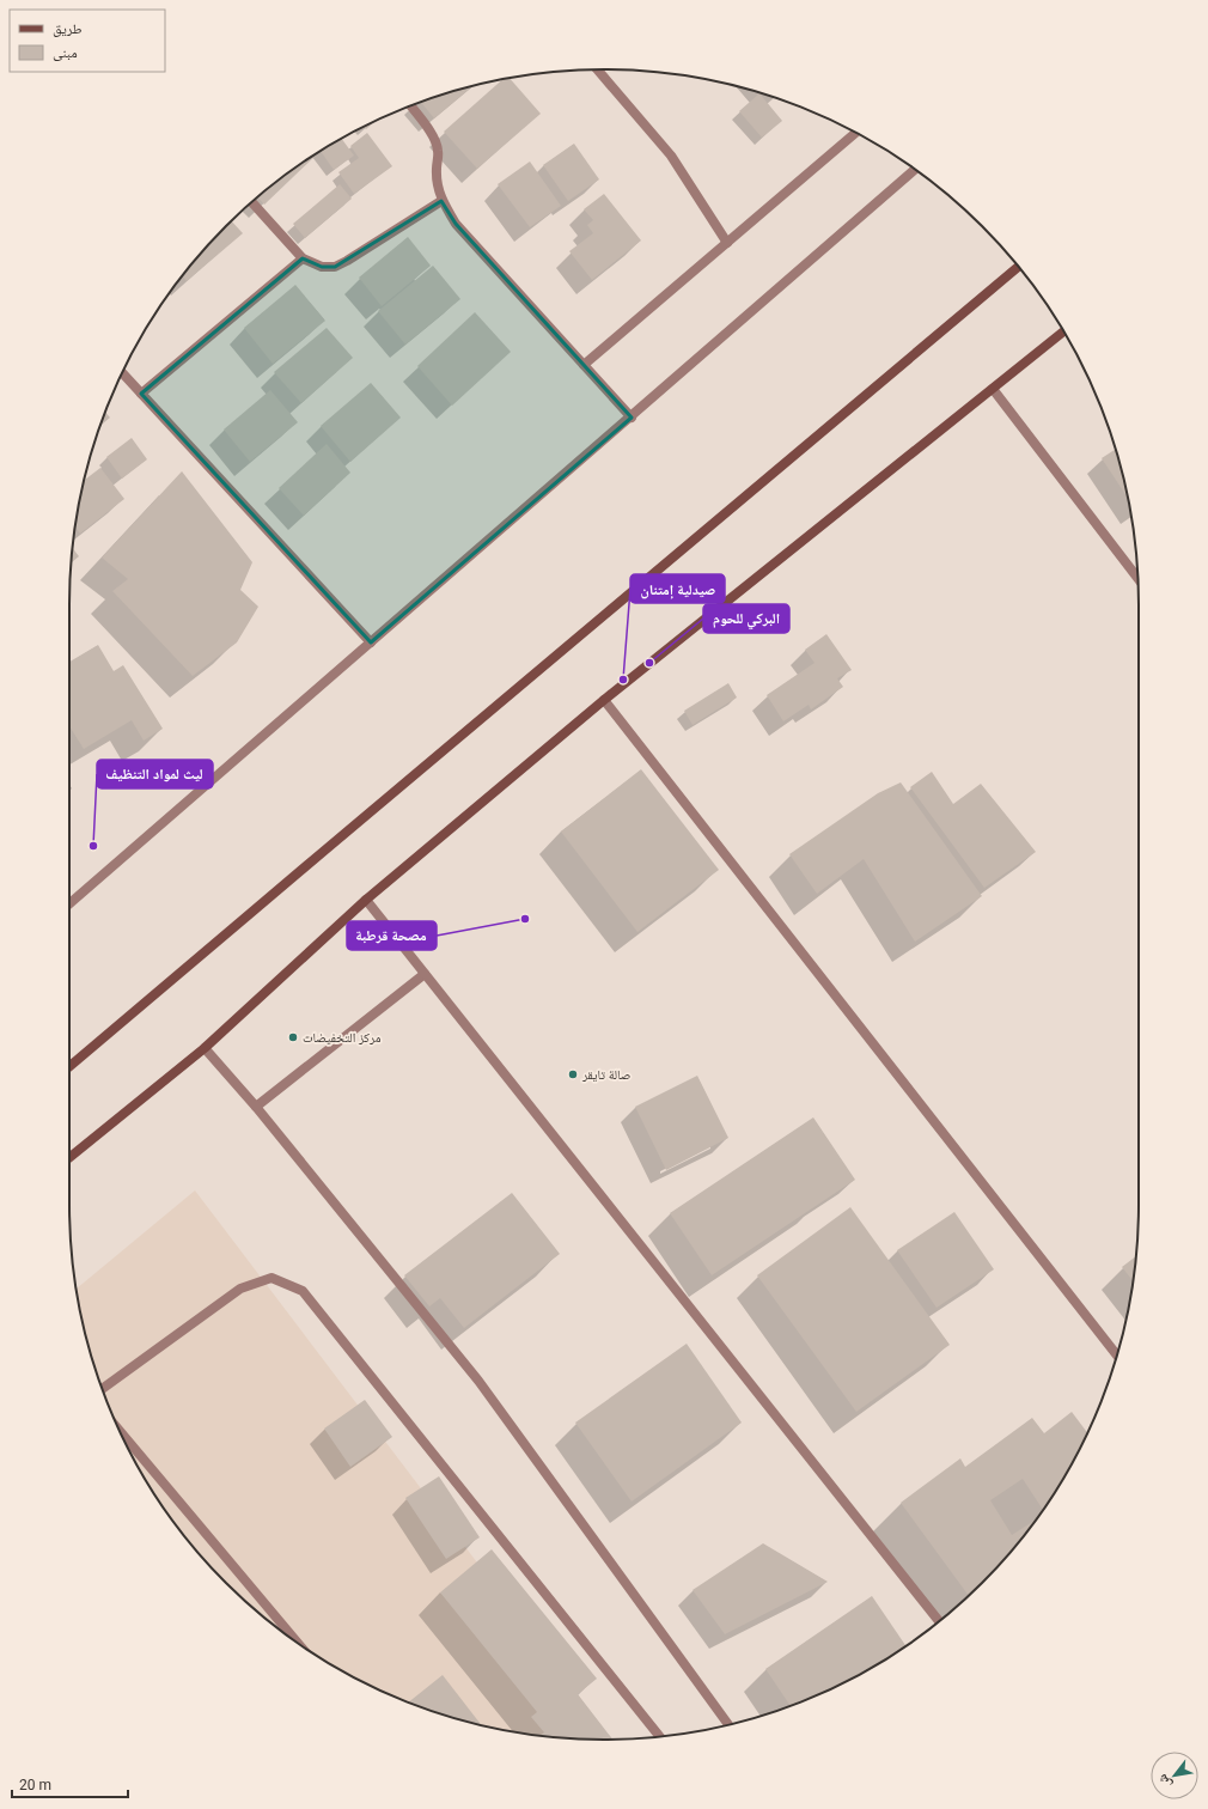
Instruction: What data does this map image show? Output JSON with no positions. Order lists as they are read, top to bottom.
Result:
{
  "places": [
    "البركي للحوم",
    "صيدلية إمتنان",
    "ليث لمواد التنظيف",
    "مصحة قرطبة",
    "مركز التخفيضات",
    "صالة تايقر"
  ],
  "legend": ["طريق", "مبنى"],
  "scale_bar": "20 m",
  "north": "bottom left"
}
